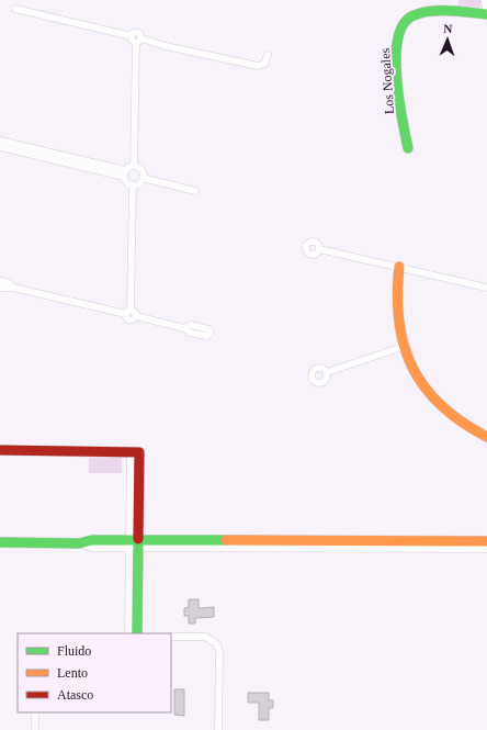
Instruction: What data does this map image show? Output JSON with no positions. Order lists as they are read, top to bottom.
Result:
{
  "streets": {
    "street": ["Los Nogales"]
  },
  "legend": ["Fluido", "Lento", "Atasco"],
  "north": "top"
}
